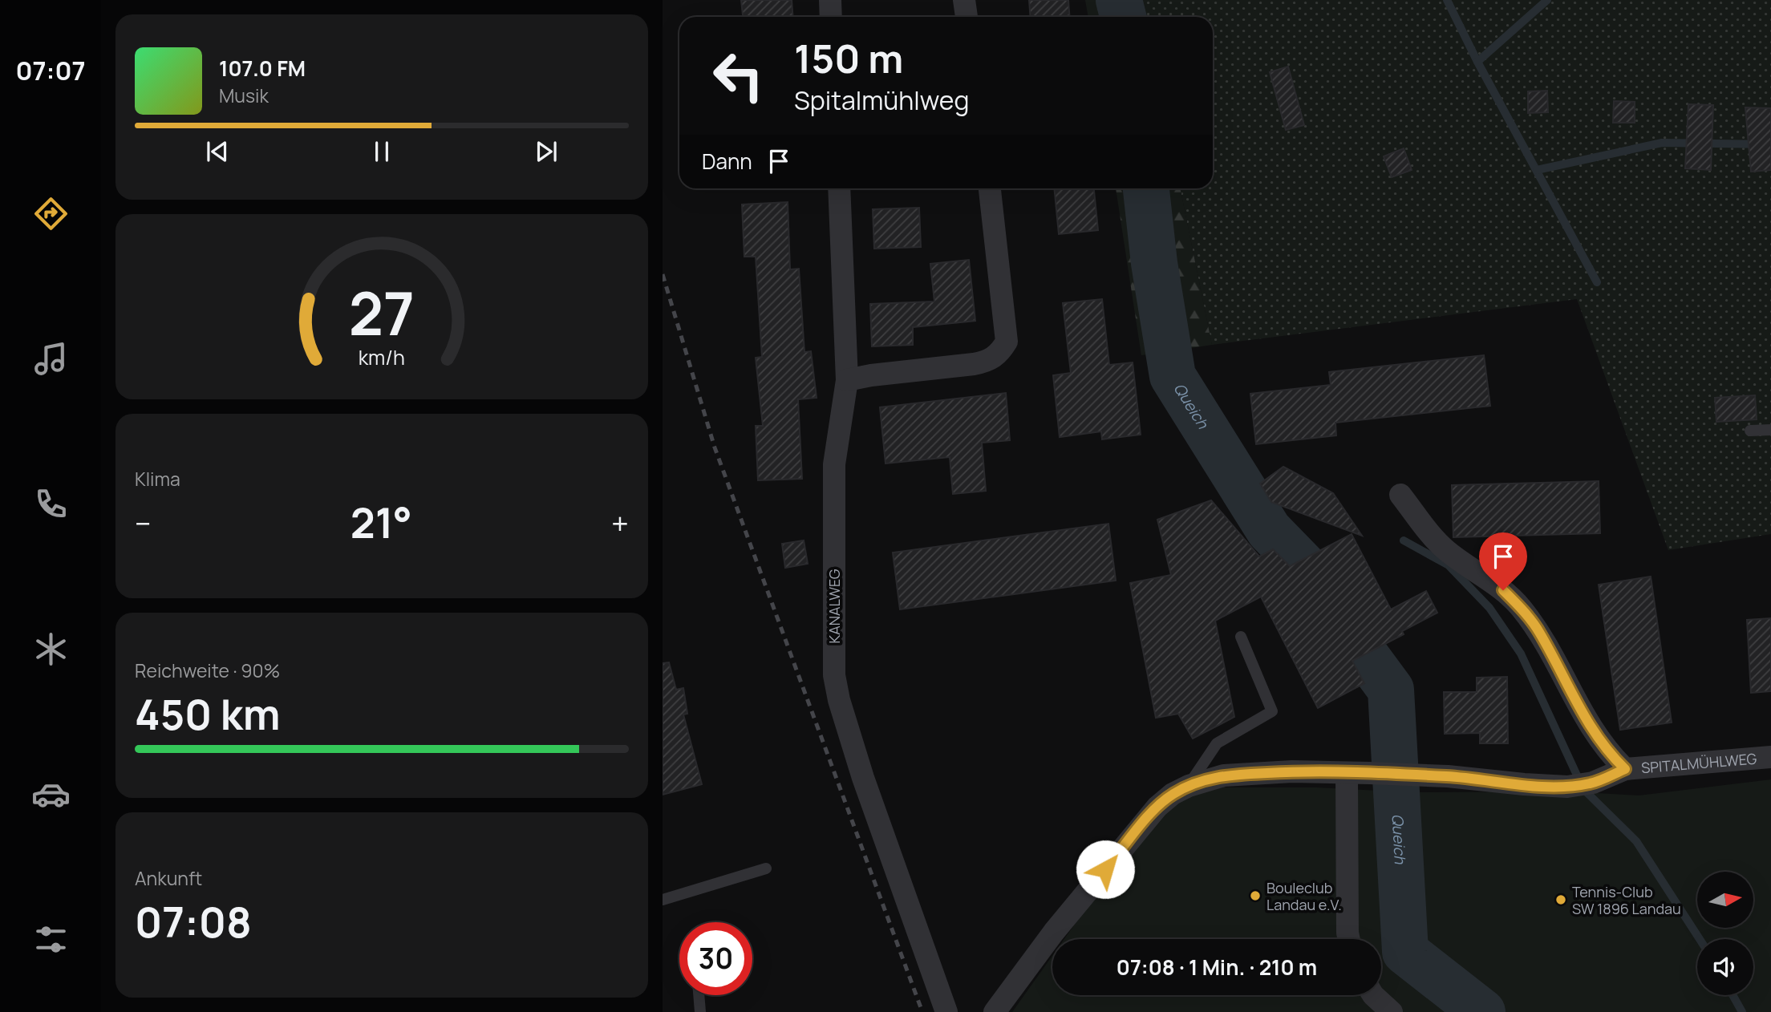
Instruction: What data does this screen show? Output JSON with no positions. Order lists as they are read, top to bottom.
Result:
{
  "streets": {
    "street": ["KANALWEG", "SPITALMÜHLWEG"]
  },
  "water": ["Queich"],
  "places": ["Bouleclub Landau e.V.", "Tennis-Club SW 1896 Landau"],
  "north": "right",
  "page": {
    "tabs": "07:07",
    "turn": ["150 m", "Spitalmühlweg"],
    "song": ["107.0 FM", "Musik"],
    "then": "Dann",
    "tile": [
      "Klima",
      ["Reichweite · 90%", "450 km"],
      ["Ankunft", "07:08"]
    ],
    "heat": ["−", "21°", "+"],
    "limit": "30",
    "trip": "07:08 · 1 Min. · 210 m",
    "gauge": ["27", "km/h"]
  }
}
